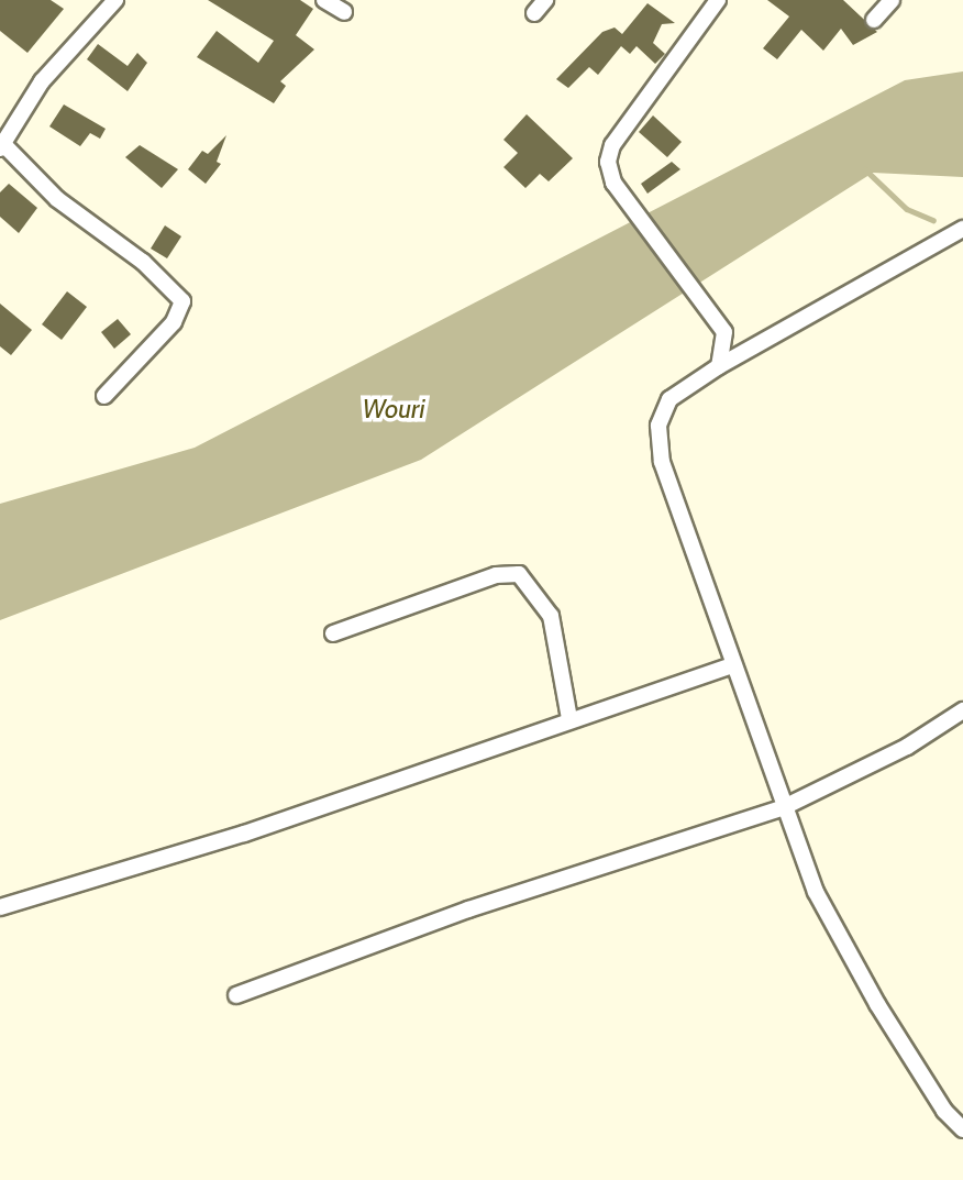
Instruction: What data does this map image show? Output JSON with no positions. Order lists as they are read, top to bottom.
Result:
{
  "water": ["Wouri"]
}
